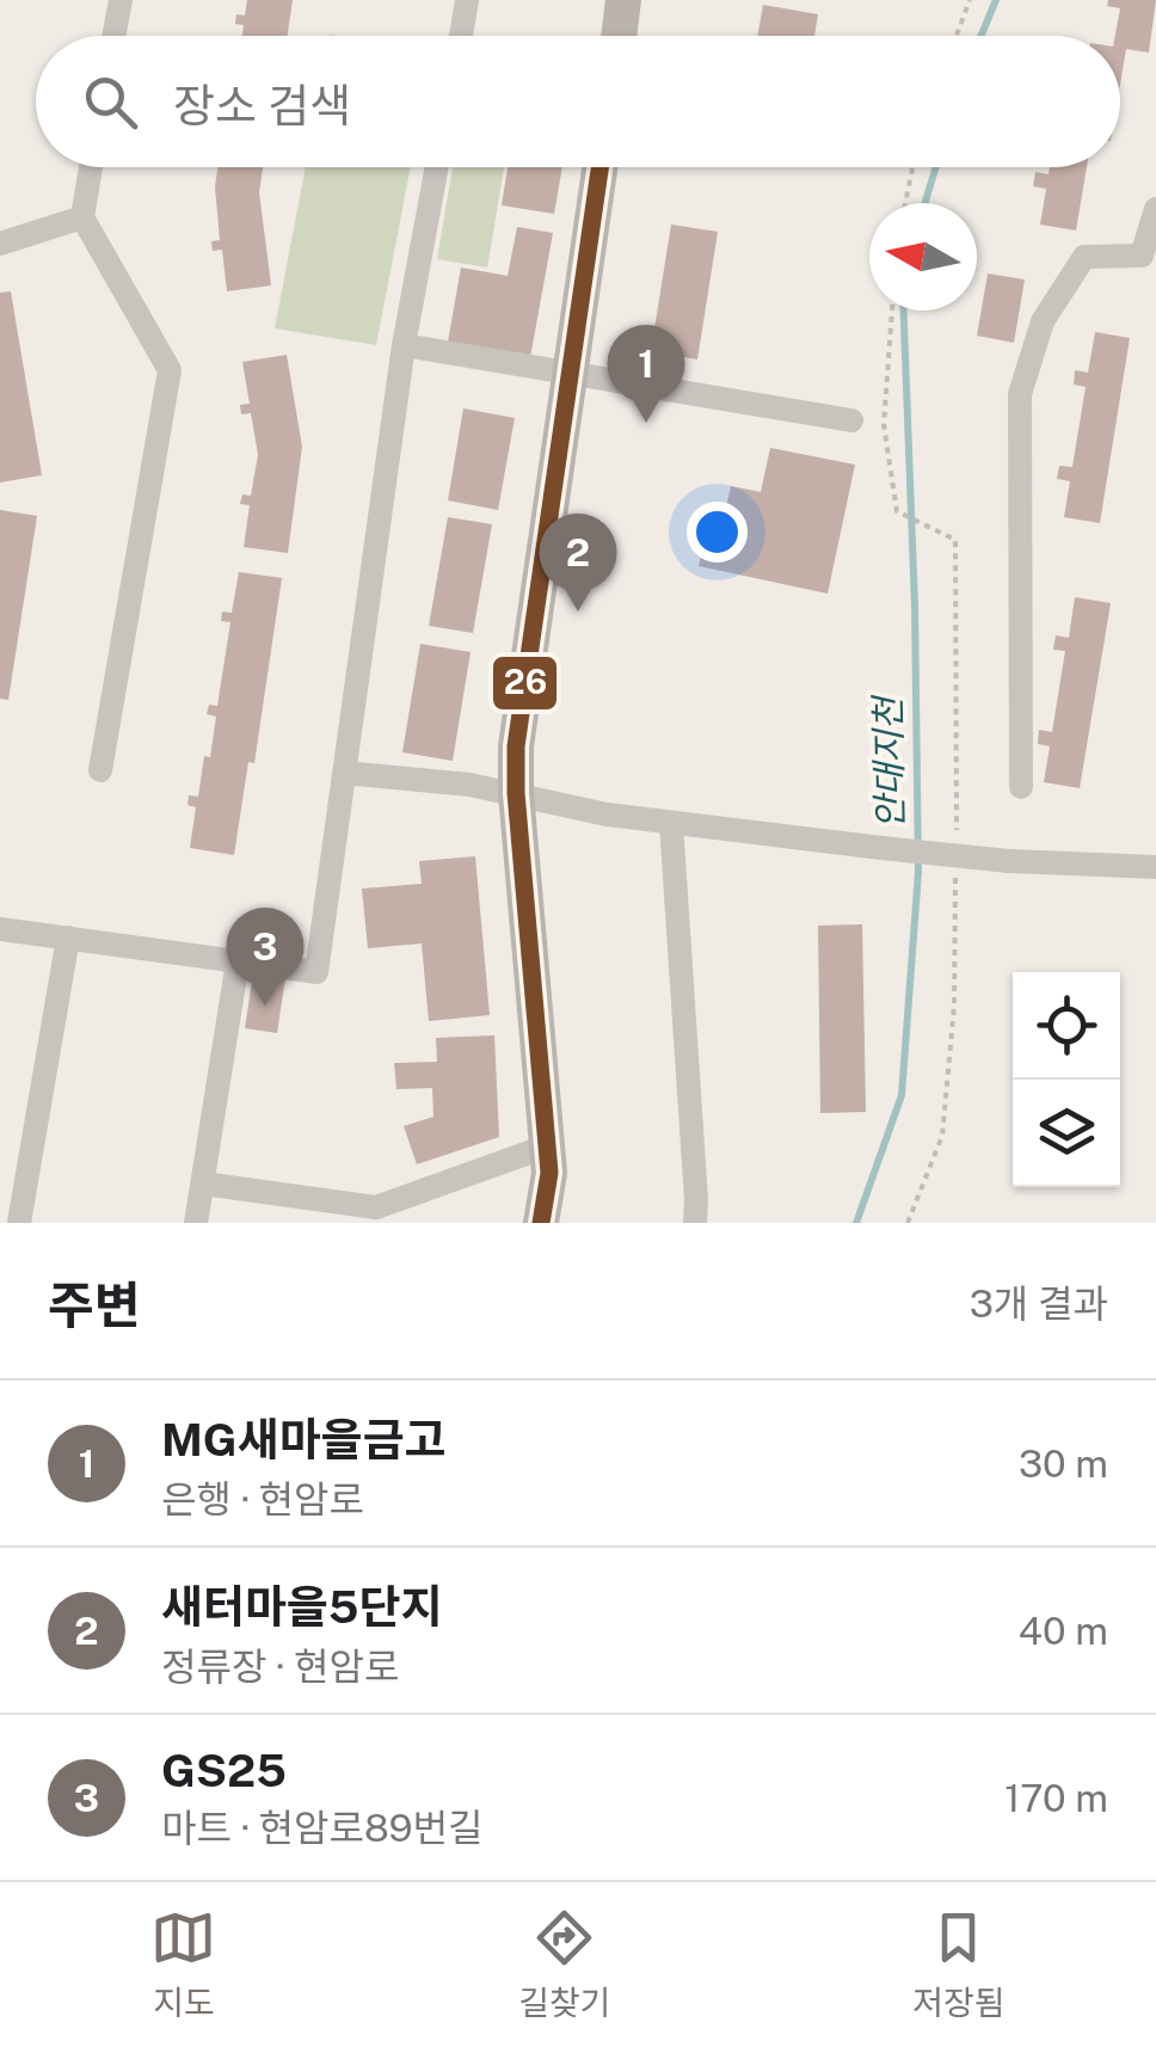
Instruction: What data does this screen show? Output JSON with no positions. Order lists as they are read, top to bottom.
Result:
{
  "water": ["안대지천"],
  "lines": ["transit line 26"],
  "north": "left",
  "page": {
    "search": "장소 검색",
    "pins": ["1", "2", "3"],
    "heading": ["주변", "3개 결과"],
    "list": [
      {
        "mark": "1",
        "name": "MG새마을금고",
        "note": "은행 · 현암로",
        "value": "30 m"
      },
      {
        "mark": "2",
        "name": "새터마을5단지",
        "note": "정류장 · 현암로",
        "value": "40 m"
      },
      {
        "mark": "3",
        "name": "GS25",
        "note": "마트 · 현암로89번길",
        "value": "170 m"
      }
    ],
    "nav": ["지도", "길찾기", "저장됨"]
  }
}
